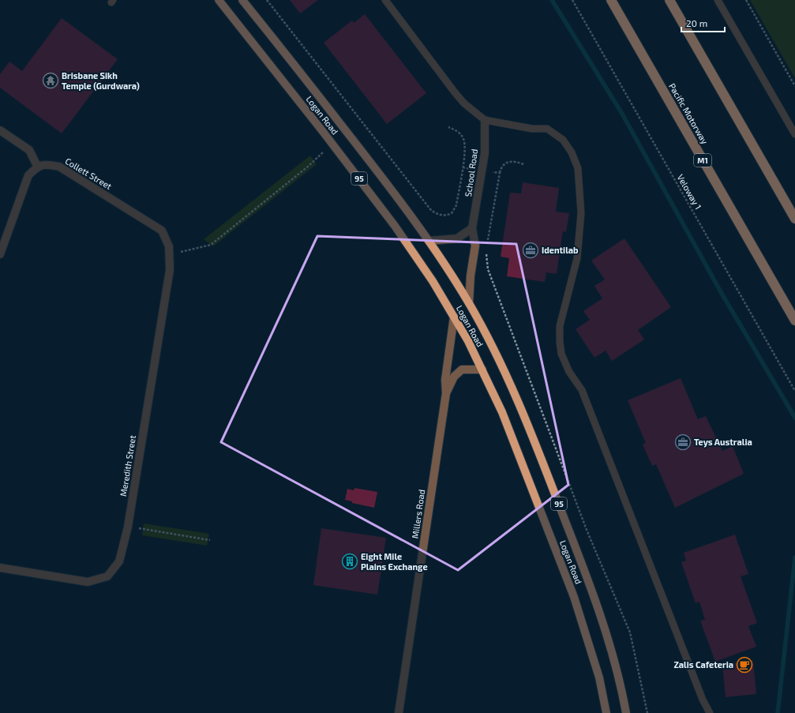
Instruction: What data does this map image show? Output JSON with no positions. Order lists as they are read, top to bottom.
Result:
{
  "streets": {
    "highway": ["Pacific Motorway", "M1"],
    "main road": ["Logan Road", "95"],
    "street": [
      "School Road",
      "Collett Street",
      "Meredith Street",
      "Millers Road"
    ],
    "path": ["Veloway 1"]
  },
  "crossings": [
    ["Logan Road", "School Road"],
    ["Logan Road", "Millers Road"],
    ["Collett Street", "Meredith Street"]
  ],
  "places": {
    "temple": ["Brisbane Sikh Temple (Gurdwara)"],
    "office": ["Identilab", "Teys Australia"],
    "building": ["Eight Mile Plains Exchange"],
    "cafe": ["Zalis Cafeteria"]
  },
  "scale_bar": "20 m"
}
